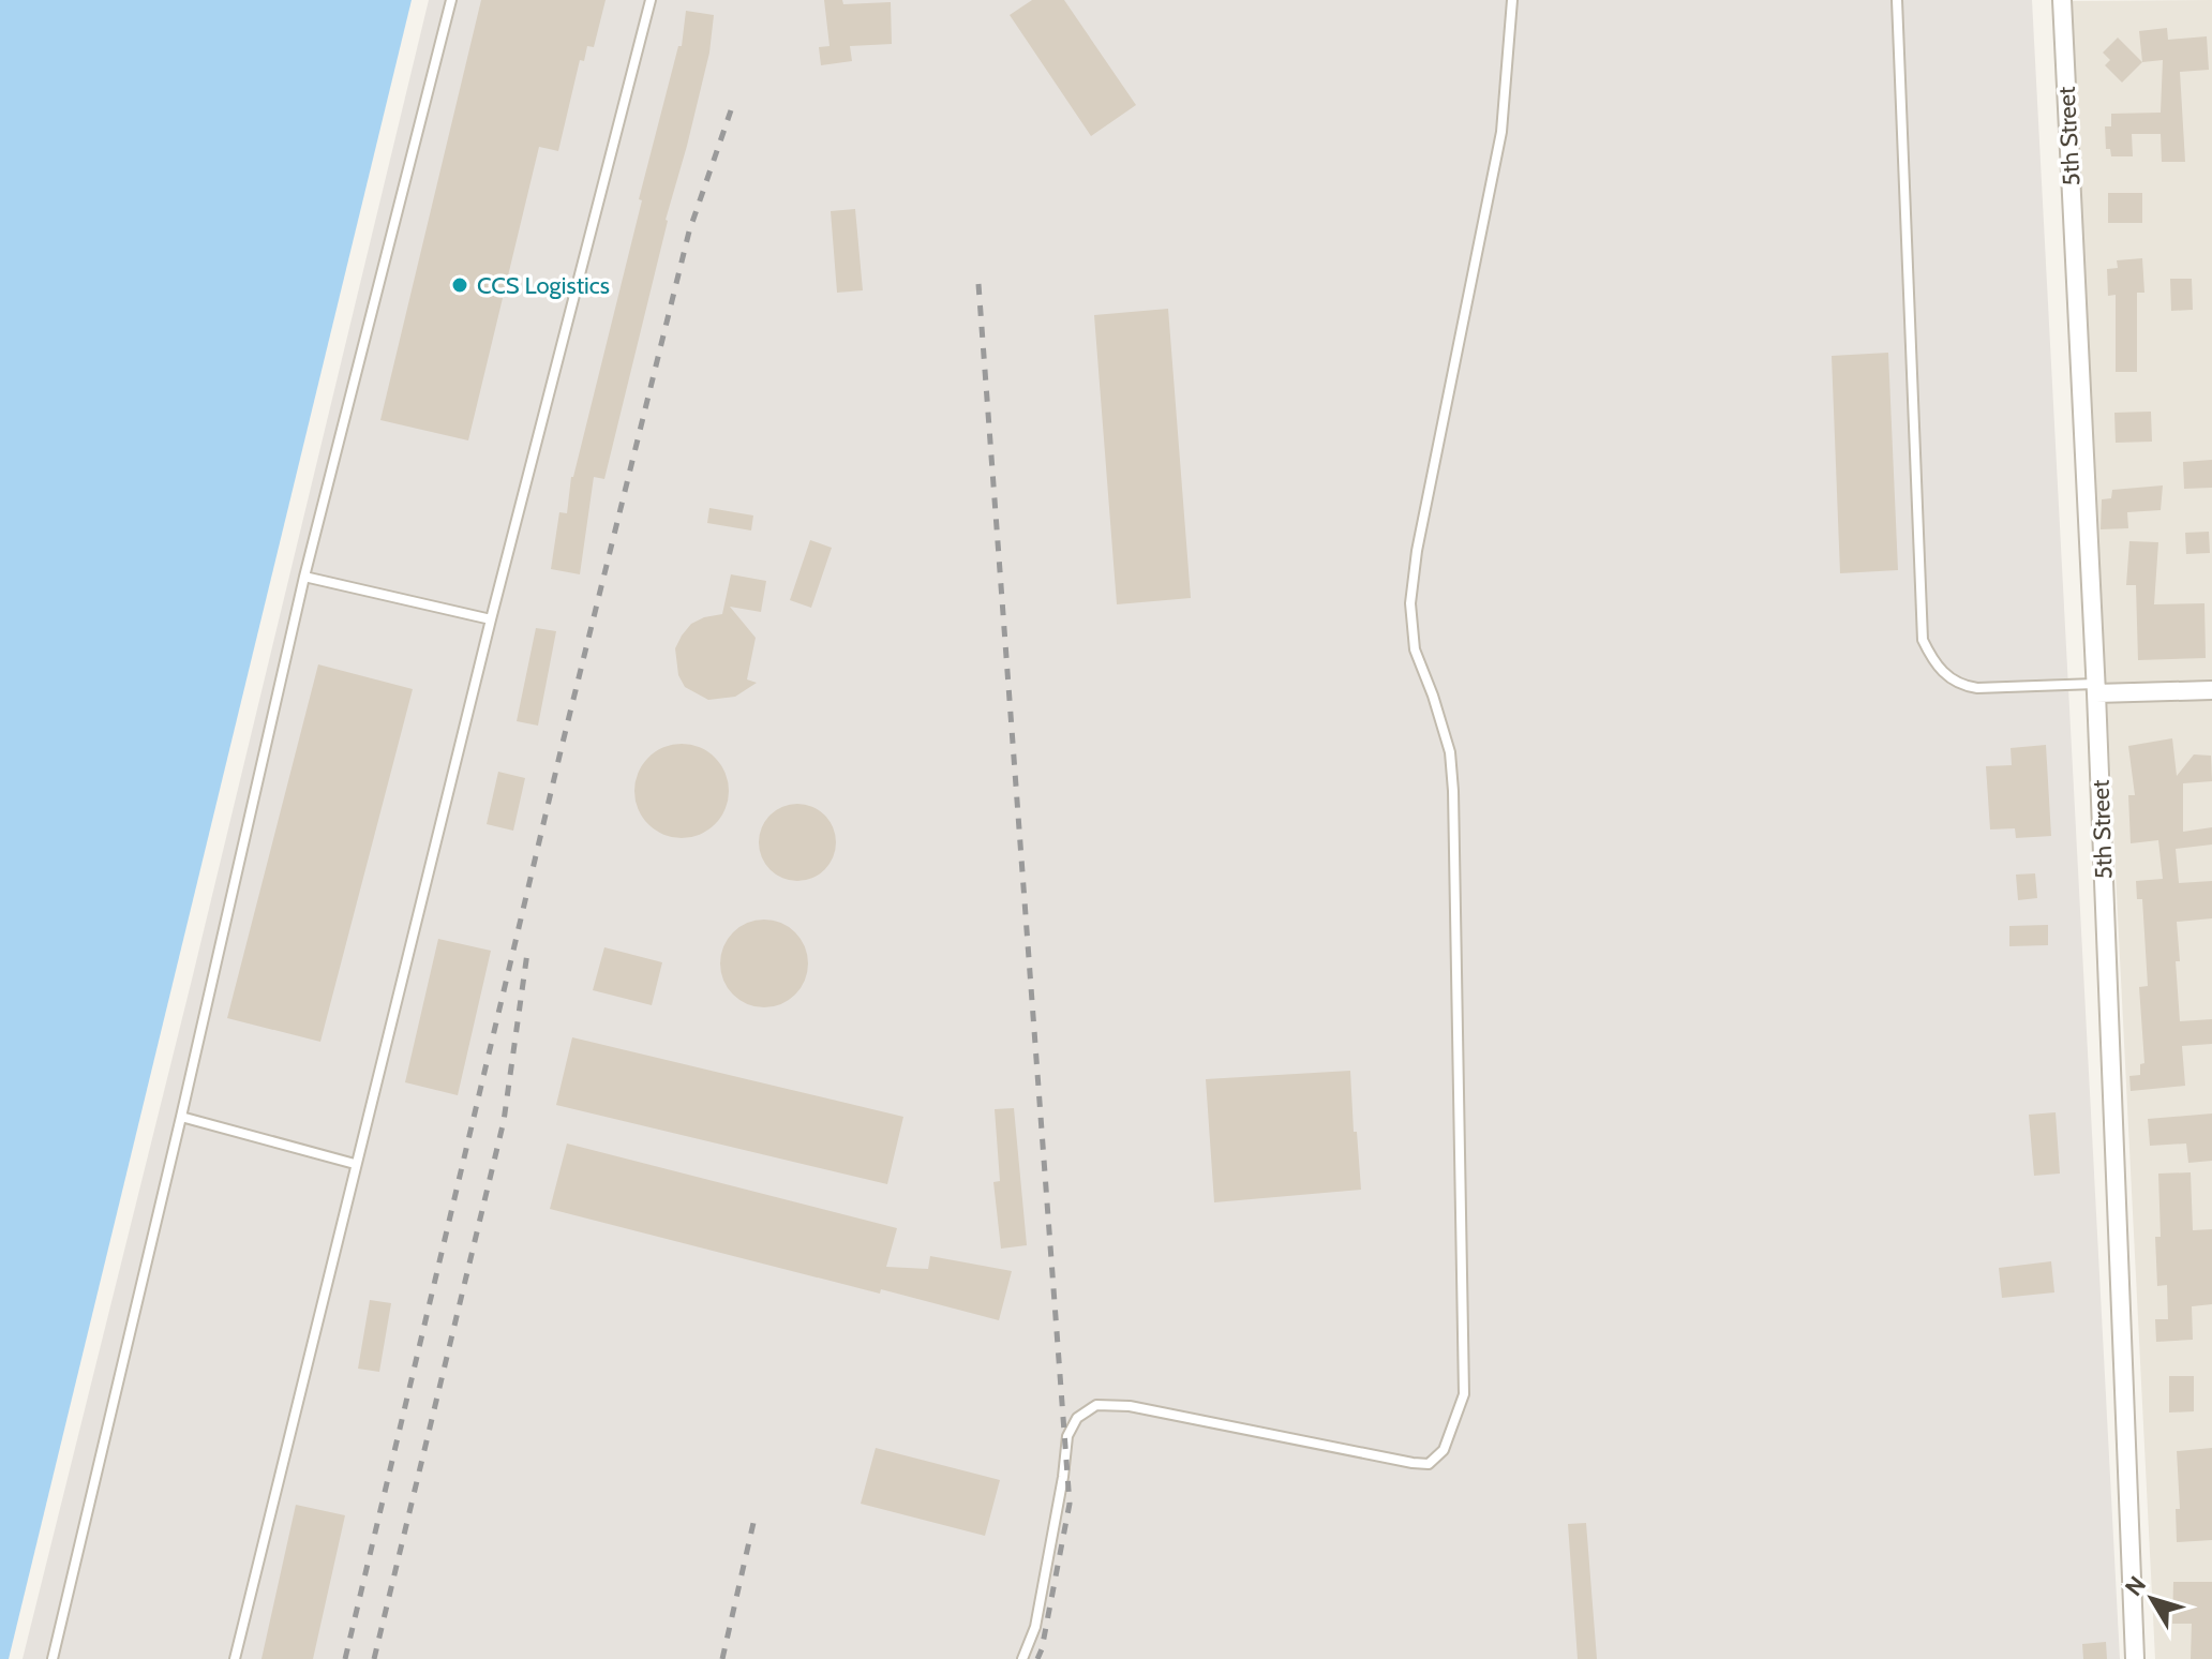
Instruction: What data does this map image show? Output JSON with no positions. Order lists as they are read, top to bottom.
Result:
{
  "streets": {
    "street": ["5th Street"]
  },
  "places": ["CCS Logistics"],
  "north": "top left"
}
